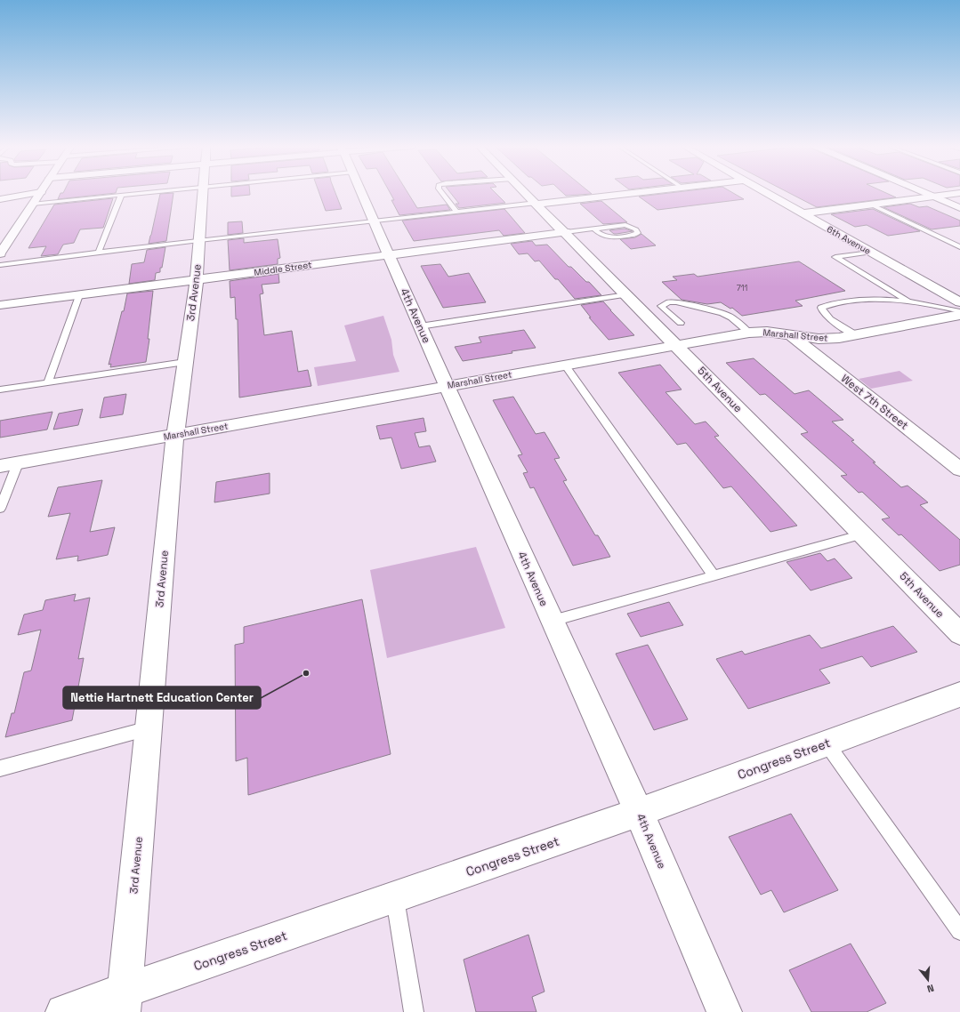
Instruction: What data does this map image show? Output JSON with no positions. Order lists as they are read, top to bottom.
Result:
{
  "streets": {
    "street": [
      "6th Avenue",
      "Middle Street",
      "3rd Avenue",
      "4th Avenue",
      "Marshall Street",
      "5th Avenue",
      "West 7th Street",
      "Congress Street"
    ]
  },
  "crossings": [
    ["Middle Street", "3rd Avenue"],
    ["Middle Street", "4th Avenue"],
    ["Middle Street", "5th Avenue"],
    ["3rd Avenue", "Marshall Street"],
    ["3rd Avenue", "Congress Street"],
    ["4th Avenue", "Marshall Street"],
    ["4th Avenue", "Congress Street"],
    ["Marshall Street", "5th Avenue"],
    ["Marshall Street", "West 7th Street"]
  ],
  "places": ["Nettie Hartnett Education Center"],
  "house_numbers": ["711"],
  "north": "bottom"
}
